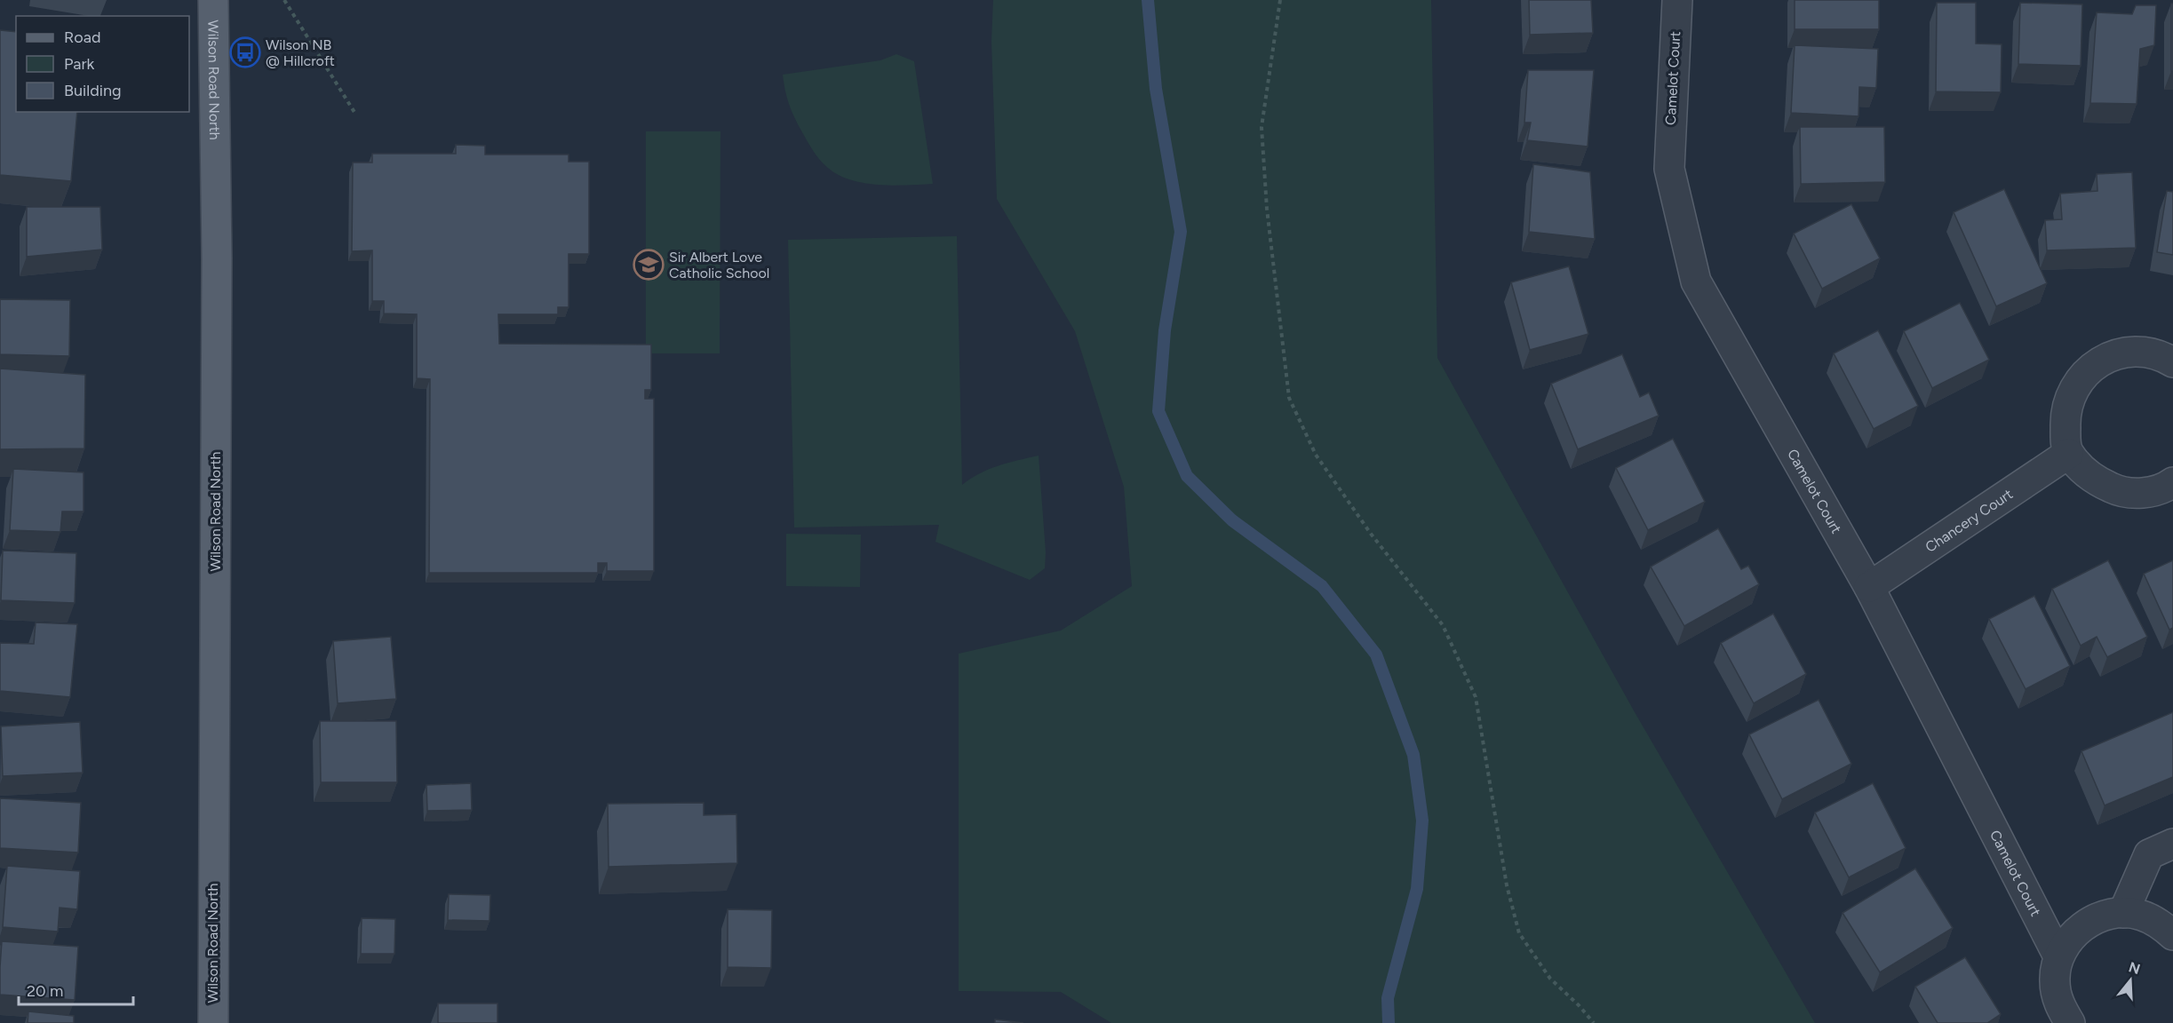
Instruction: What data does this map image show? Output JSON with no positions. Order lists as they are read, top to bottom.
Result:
{
  "streets": {
    "main road": ["Wilson Road North"],
    "street": ["Camelot Court", "Chancery Court"]
  },
  "crossings": [
    ["Camelot Court", "Chancery Court"]
  ],
  "places": {
    "bus stop": ["Wilson NB @ Hillcroft"],
    "school or university": ["Sir Albert Love Catholic School"]
  },
  "legend": ["Road", "Park", "Building"],
  "scale_bar": "20 m",
  "north": "top"
}
